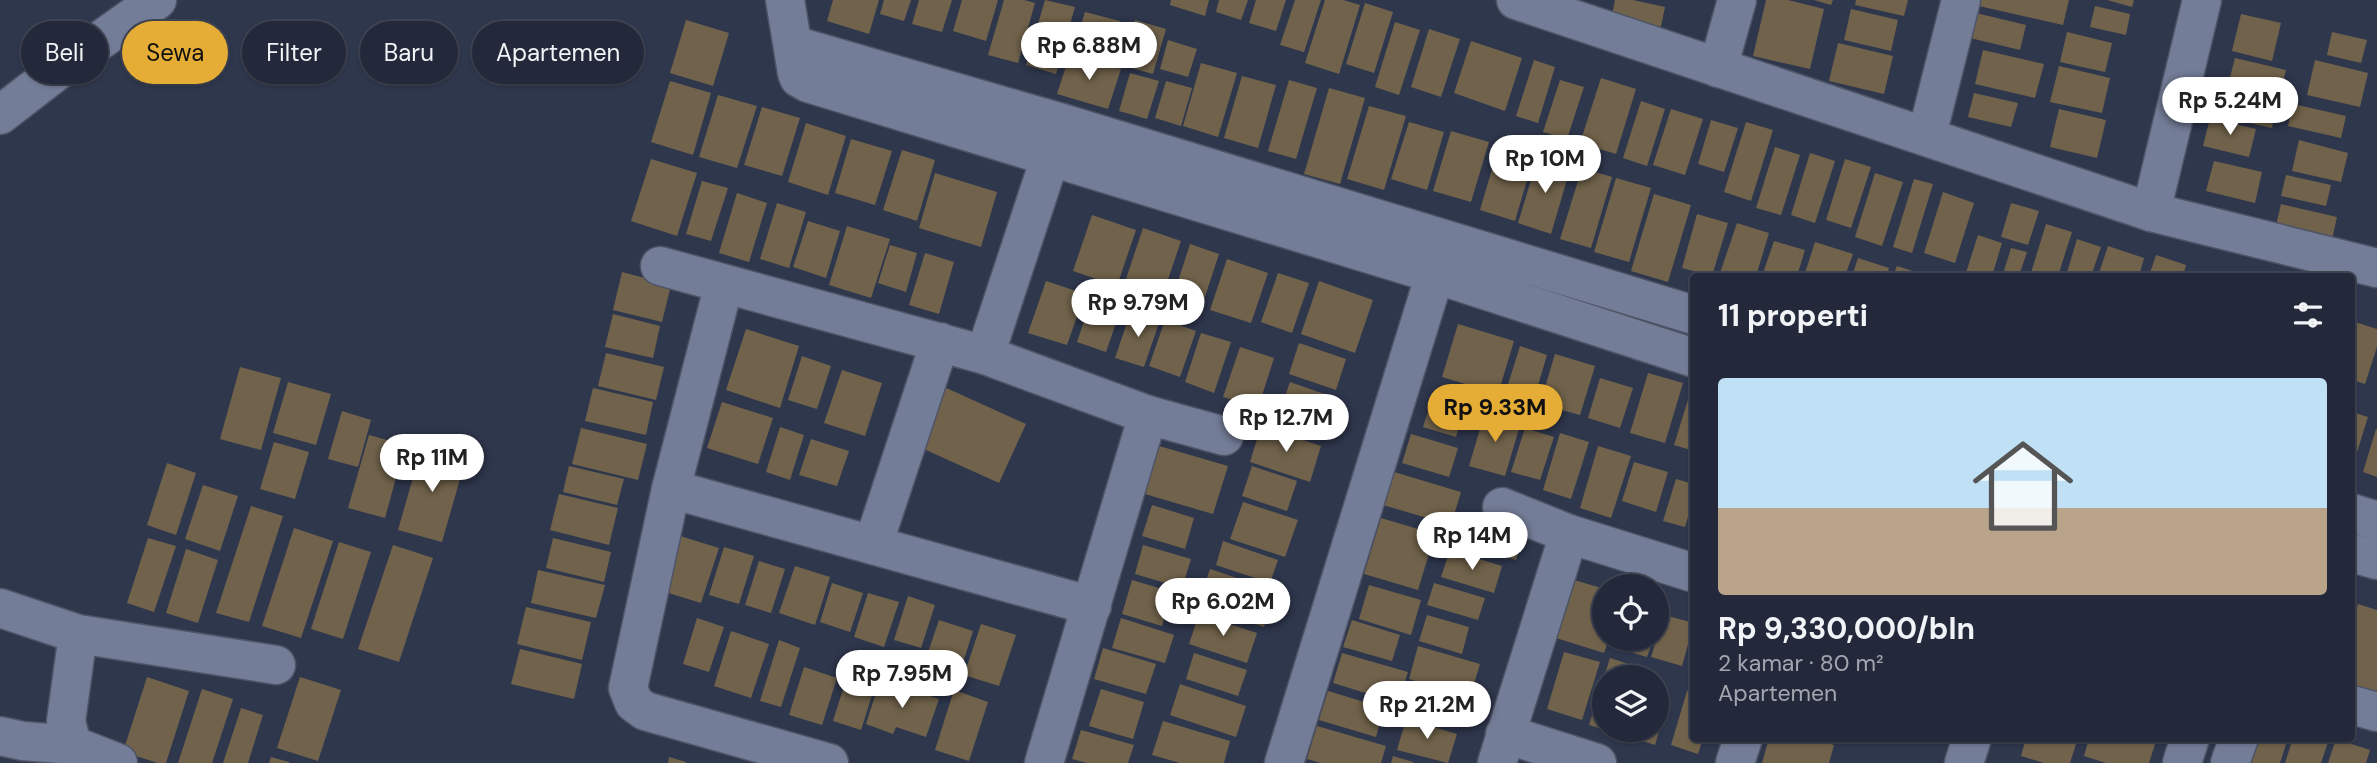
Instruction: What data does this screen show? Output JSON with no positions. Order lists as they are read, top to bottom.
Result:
{
  "page": {
    "chip": [
      "Beli",
      "Sewa",
      "Filter",
      "Baru",
      "Apartemen"
    ],
    "price": [
      "Rp 6.88M",
      "Rp 5.24M",
      "Rp 10M",
      "Rp 9.79M",
      "Rp 9.33M",
      "Rp 12.7M",
      "Rp 11M",
      "Rp 14M",
      "Rp 6.02M",
      "Rp 7.95M",
      "Rp 21.2M"
    ],
    "heading": "11 properti",
    "list": [
      {
        "name": "Rp 9,330,000/bln",
        "note": "2 kamar · 80 m² · Apartemen"
      }
    ]
  }
}
